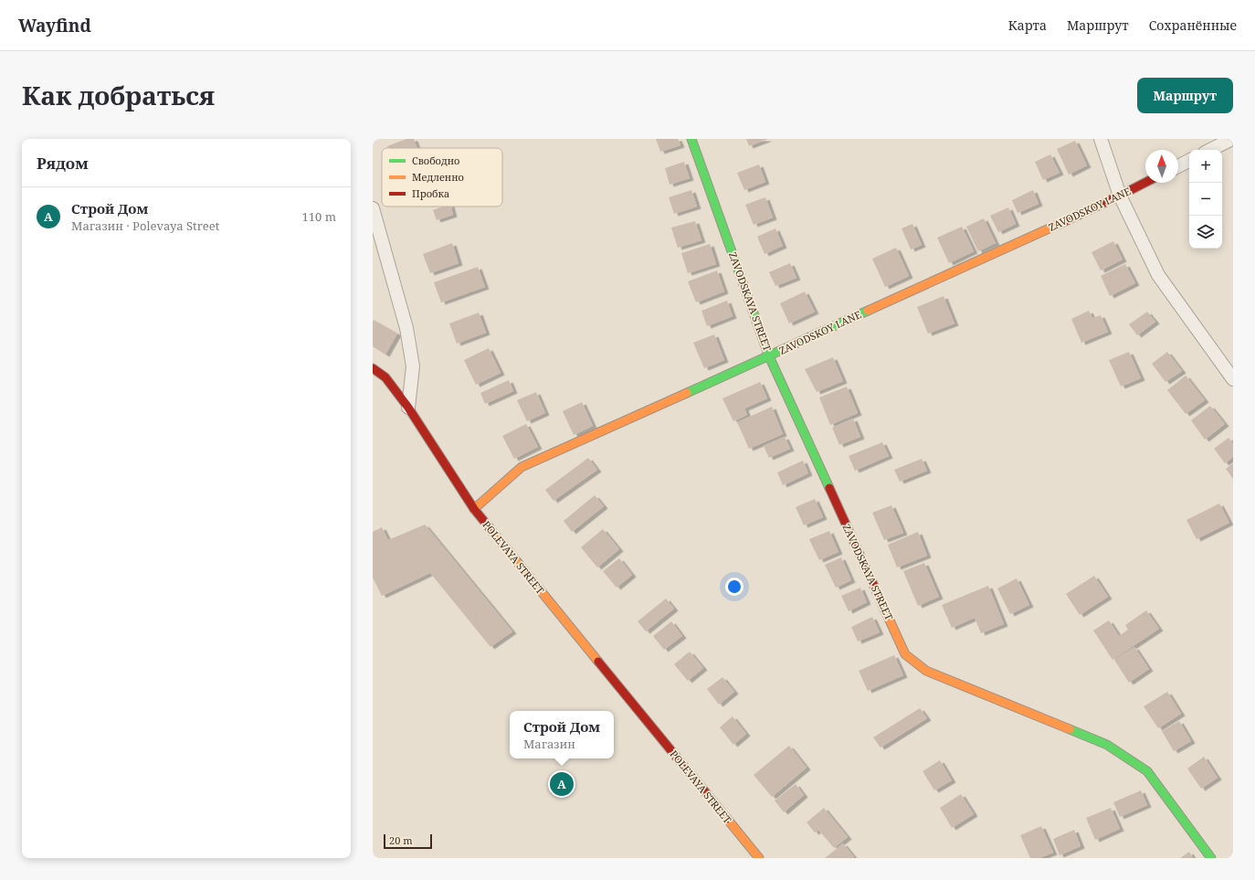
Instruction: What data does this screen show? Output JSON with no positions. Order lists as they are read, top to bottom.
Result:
{
  "streets": {
    "street": ["ZAVODSKOY LANE", "ZAVODSKAYA STREET", "POLEVAYA STREET"]
  },
  "crossings": [
    ["ZAVODSKOY LANE", "ZAVODSKAYA STREET"],
    ["ZAVODSKOY LANE", "POLEVAYA STREET"]
  ],
  "legend": ["Свободно", "Медленно", "Пробка"],
  "scale_bar": "20 m",
  "north": "top",
  "page": {
    "header": "Wayfind",
    "nav": ["Карта", "Маршрут", "Сохранённые"],
    "title": "Как добраться",
    "buttons": "Маршрут",
    "heading": "Рядом",
    "map_buttons": ["+", "−"],
    "list": [
      {
        "mark": "A",
        "name": "Строй Дом",
        "note": "Магазин · Polevaya Street",
        "value": "110 m"
      }
    ],
    "popup": ["Строй Дом", "Магазин"],
    "pins": "A",
    "scale": "20 m"
  }
}
